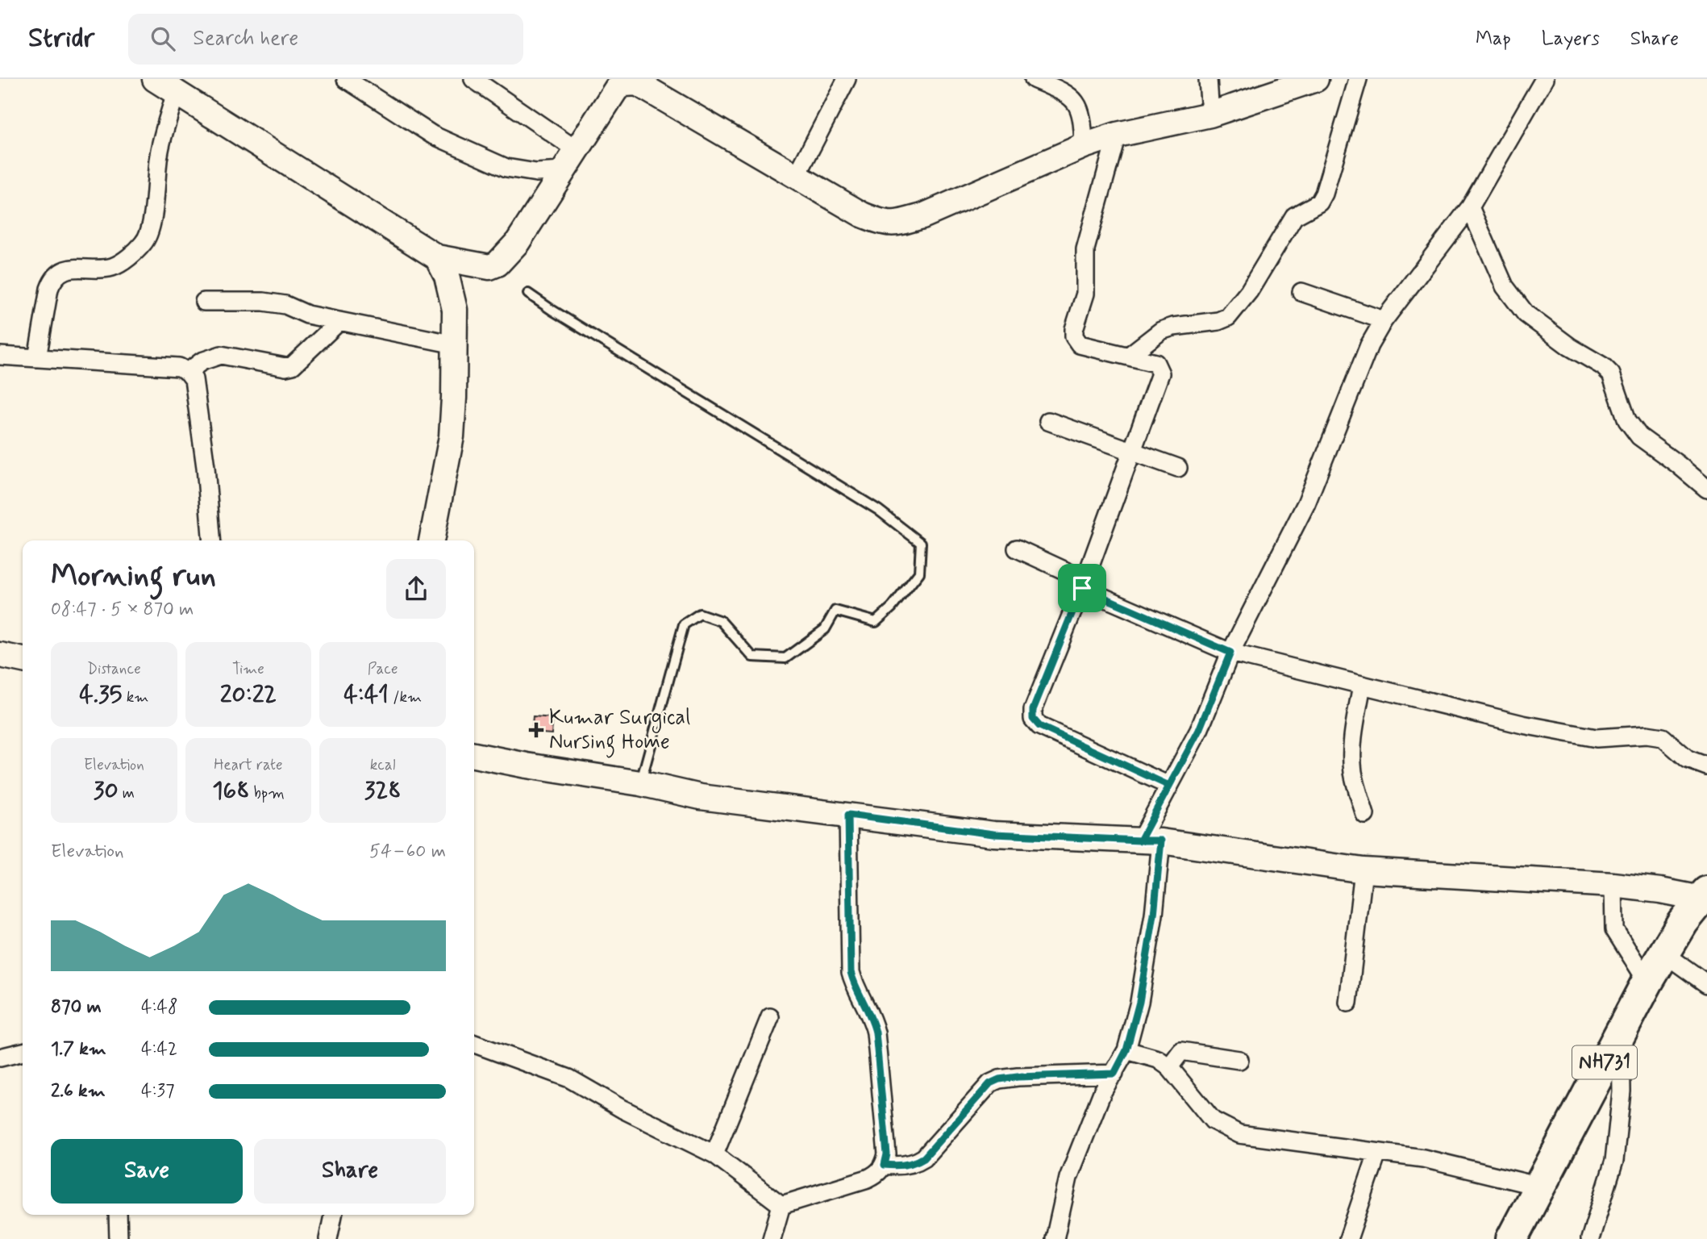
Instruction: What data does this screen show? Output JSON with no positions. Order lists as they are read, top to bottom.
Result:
{
  "streets": {
    "highway": ["NH731"]
  },
  "places": {
    "health": ["Kumar Surgical Nursing Home"]
  },
  "page": {
    "header": "Stridr",
    "search": "Search here",
    "nav": ["Map", "Layers", "Share"],
    "heading": ["Morning run", "08:47 · 5 × 870 m"],
    "stats": [
      ["Distance", "4.35 km"],
      ["Time", "20:22"],
      ["Pace", "4:41 /km"],
      ["Elevation", "30 m"],
      ["Heart rate", "168 bpm"],
      ["kcal", "328"]
    ],
    "chart": ["Elevation", "54–60 m"],
    "list": [
      {
        "name": "870 m",
        "note": "4:48"
      },
      {
        "name": "1.7 km",
        "note": "4:42"
      },
      {
        "name": "2.6 km",
        "note": "4:37"
      }
    ],
    "buttons": ["Save", "Share"]
  }
}
